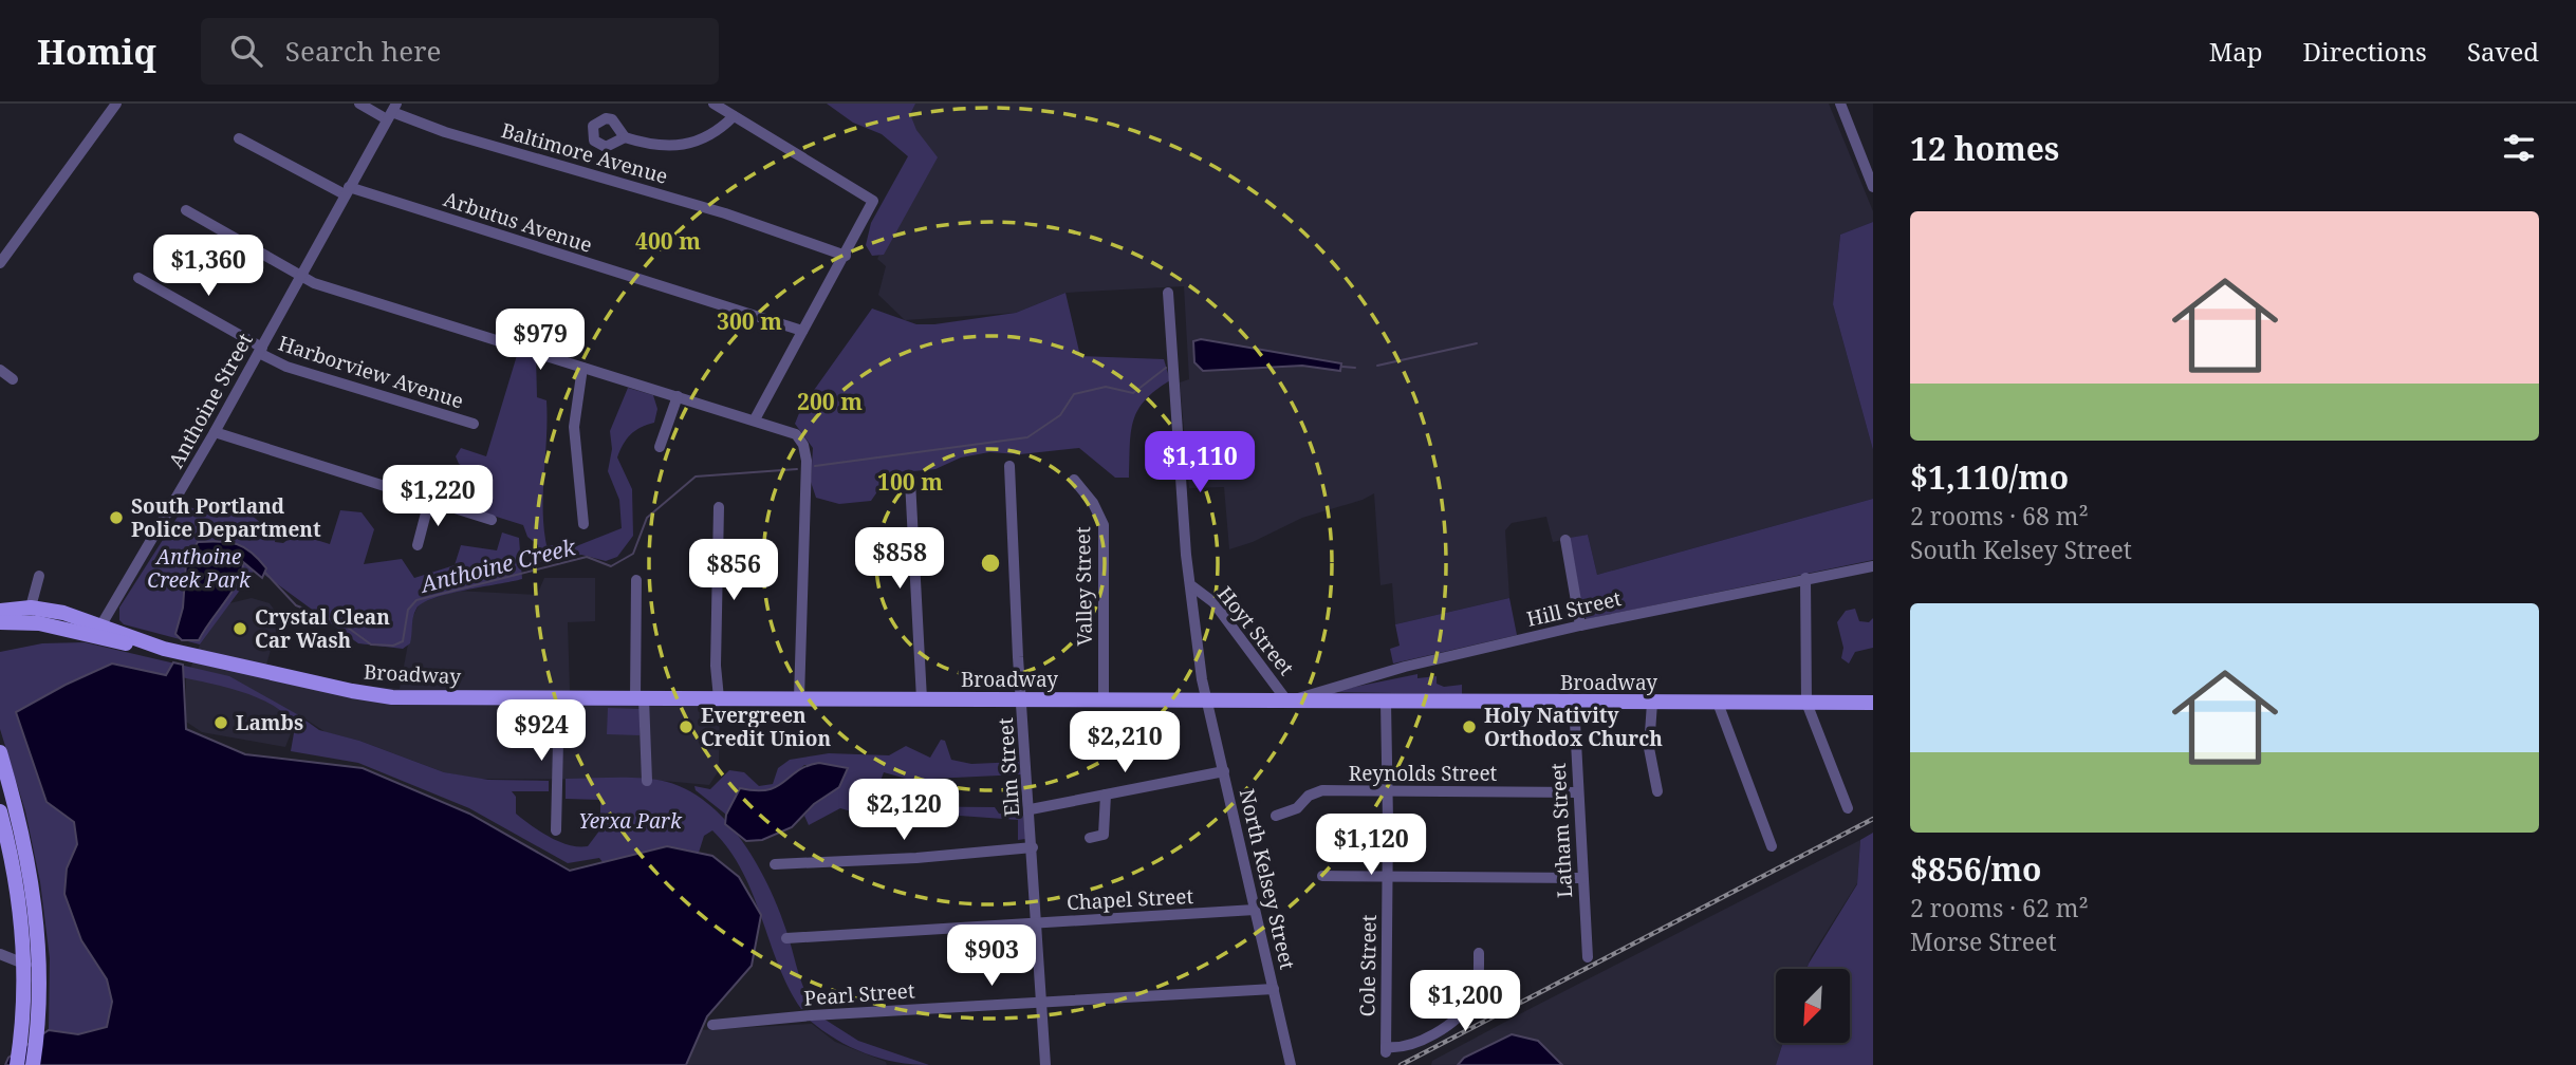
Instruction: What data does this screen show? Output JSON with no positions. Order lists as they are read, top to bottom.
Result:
{
  "streets": {
    "main road": ["Broadway"],
    "street": [
      "Baltimore Avenue",
      "Arbutus Avenue",
      "Harborview Avenue",
      "Anthoine Street",
      "Valley Street",
      "Hill Street",
      "Hoyt Street",
      "Elm Street",
      "Reynolds Street",
      "Latham Street",
      "North Kelsey Street",
      "Chapel Street",
      "Cole Street",
      "Pearl Street"
    ]
  },
  "crossings": [
    ["Baltimore Avenue", "Anthoine Street"],
    ["Arbutus Avenue", "Anthoine Street"],
    ["Harborview Avenue", "Anthoine Street"],
    ["Anthoine Street", "Broadway"],
    ["Valley Street", "Broadway"],
    ["Hill Street", "Hoyt Street"],
    ["Hill Street", "Broadway"],
    ["Hoyt Street", "Broadway"],
    ["Hoyt Street", "North Kelsey Street"],
    ["Broadway", "Elm Street"],
    ["Broadway", "Latham Street"],
    ["Broadway", "North Kelsey Street"],
    ["Broadway", "Cole Street"],
    ["Elm Street", "Chapel Street"],
    ["Elm Street", "Pearl Street"],
    ["Reynolds Street", "Latham Street"],
    ["Reynolds Street", "Cole Street"],
    ["North Kelsey Street", "Chapel Street"],
    ["North Kelsey Street", "Pearl Street"]
  ],
  "water": ["Anthoine Creek"],
  "parks": ["Anthoine Creek Park", "Yerxa Park"],
  "places": [
    "South Portland Police Department",
    "Crystal Clean Car Wash",
    "Lambs",
    "Evergreen Credit Union",
    "Holy Nativity Orthodox Church"
  ],
  "north": "bottom left",
  "page": {
    "header": "Homiq",
    "search": "Search here",
    "nav": ["Map", "Directions", "Saved"],
    "heading": "12 homes",
    "list": [
      {
        "name": "$1,110/mo",
        "note": "2 rooms · 68 m² · South Kelsey Street"
      },
      {
        "name": "$856/mo",
        "note": "2 rooms · 62 m² · Morse Street"
      }
    ],
    "price": [
      "$1,360",
      "$979",
      "$1,110",
      "$1,220",
      "$858",
      "$856",
      "$924",
      "$2,210",
      "$2,120",
      "$1,120",
      "$903",
      "$1,200"
    ]
  },
  "rings": [
    "400 m",
    "300 m",
    "200 m",
    "100 m"
  ]
}
